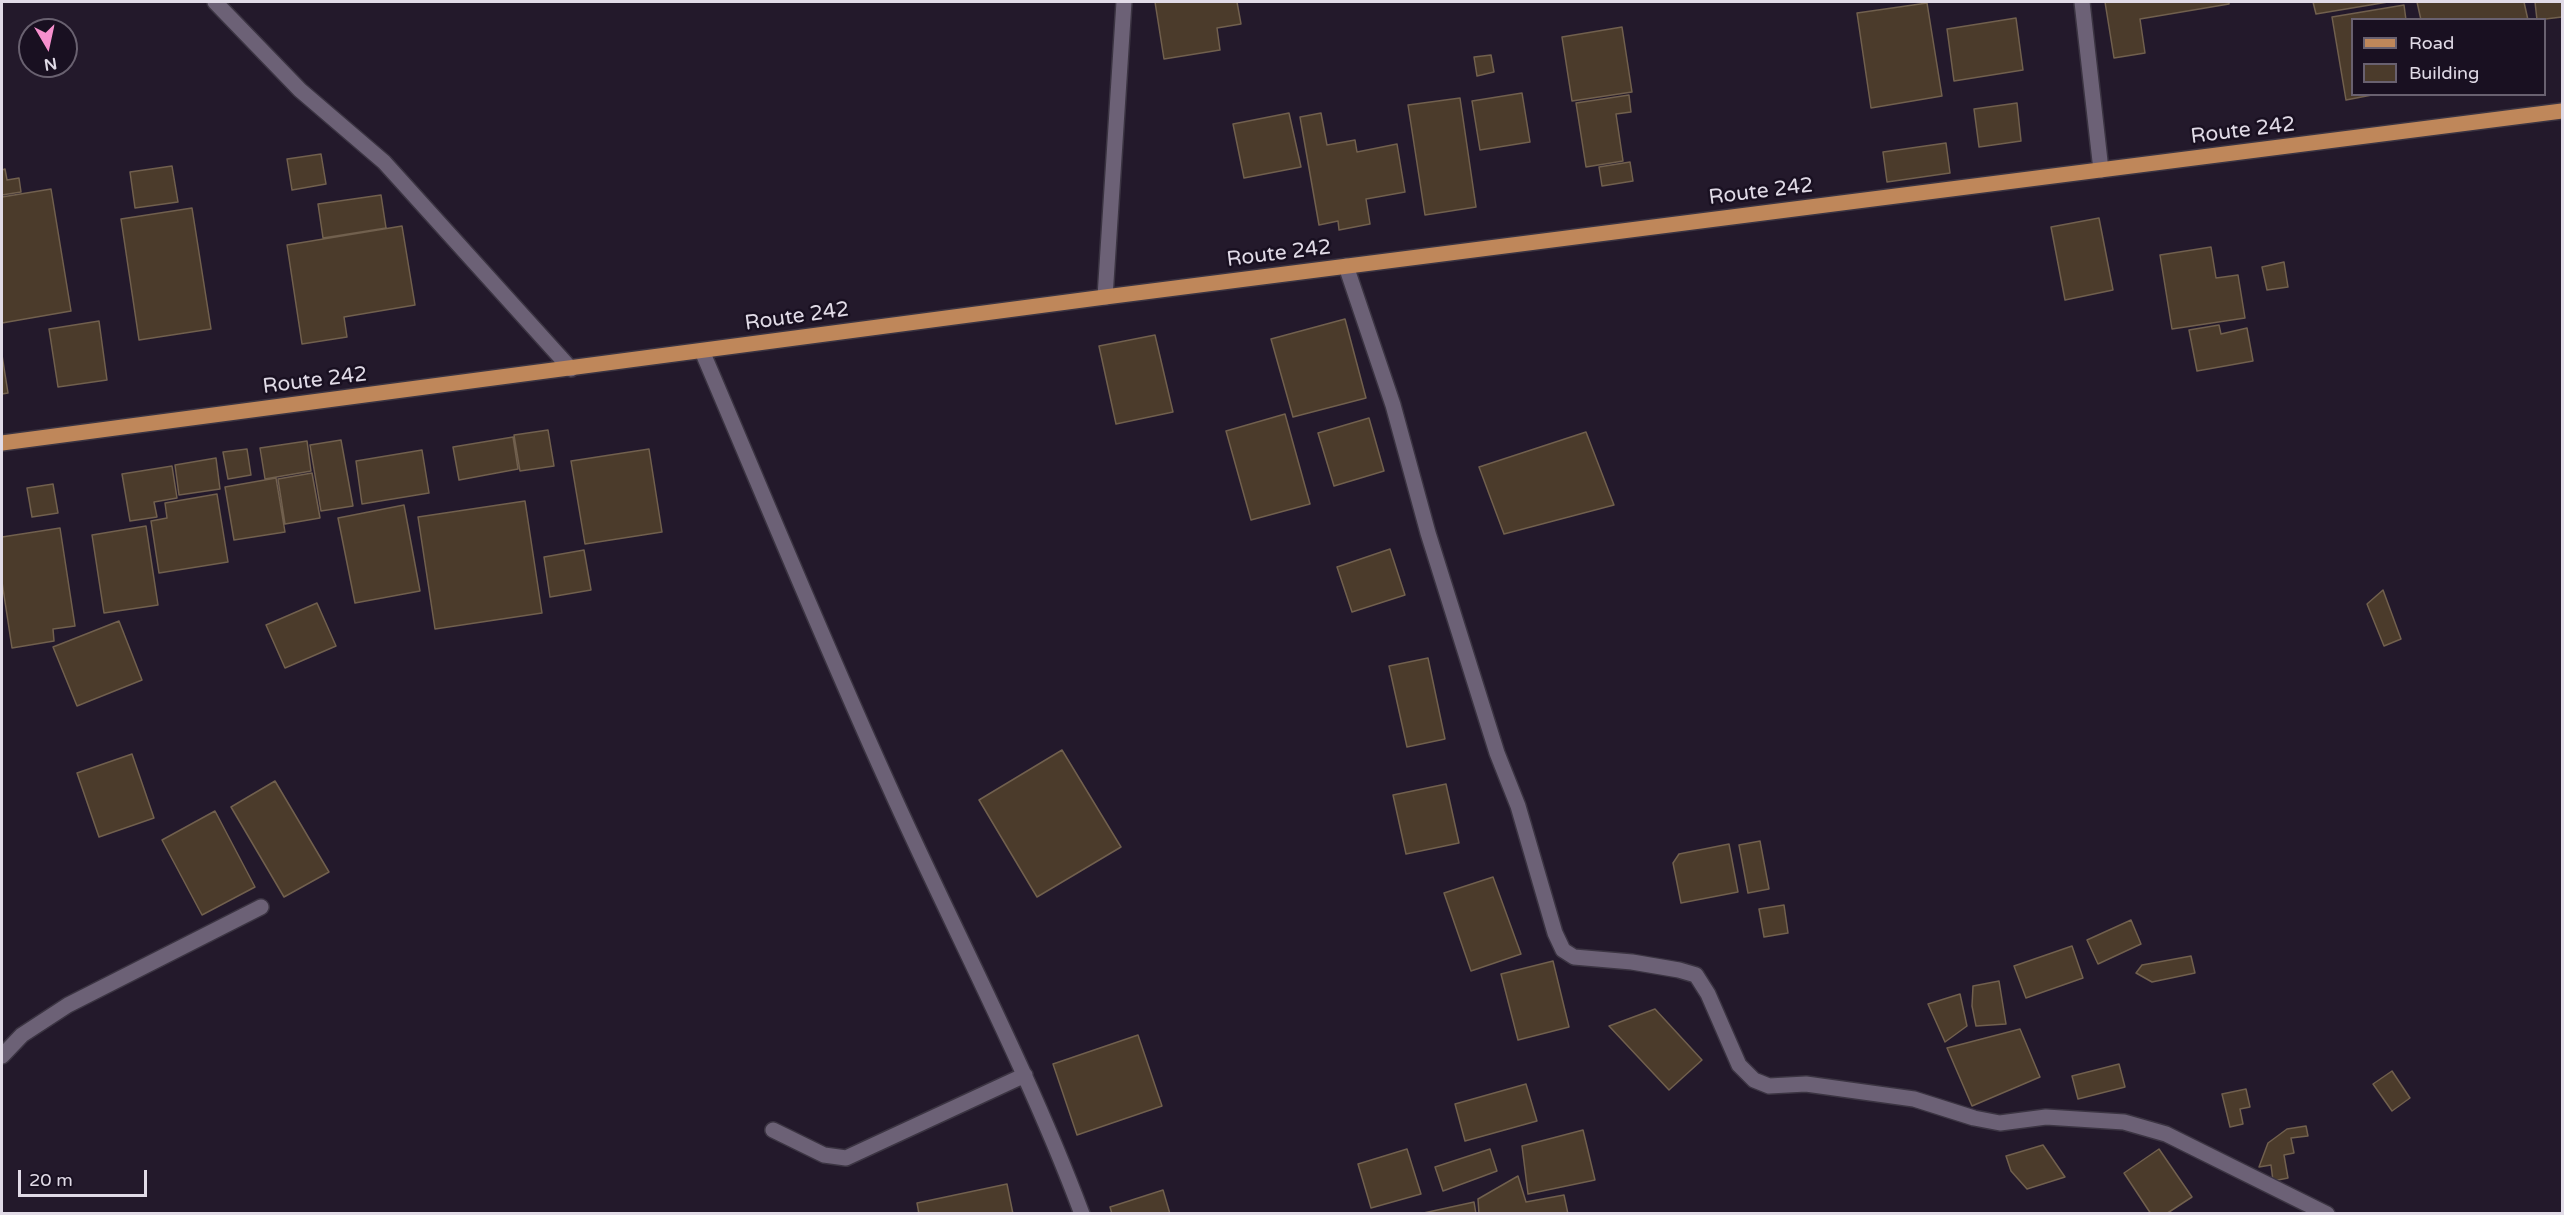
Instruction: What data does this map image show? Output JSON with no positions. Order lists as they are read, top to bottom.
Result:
{
  "streets": {
    "main road": ["Route 242"]
  },
  "legend": ["Road", "Building"],
  "scale_bar": "20 m",
  "north": "bottom"
}
